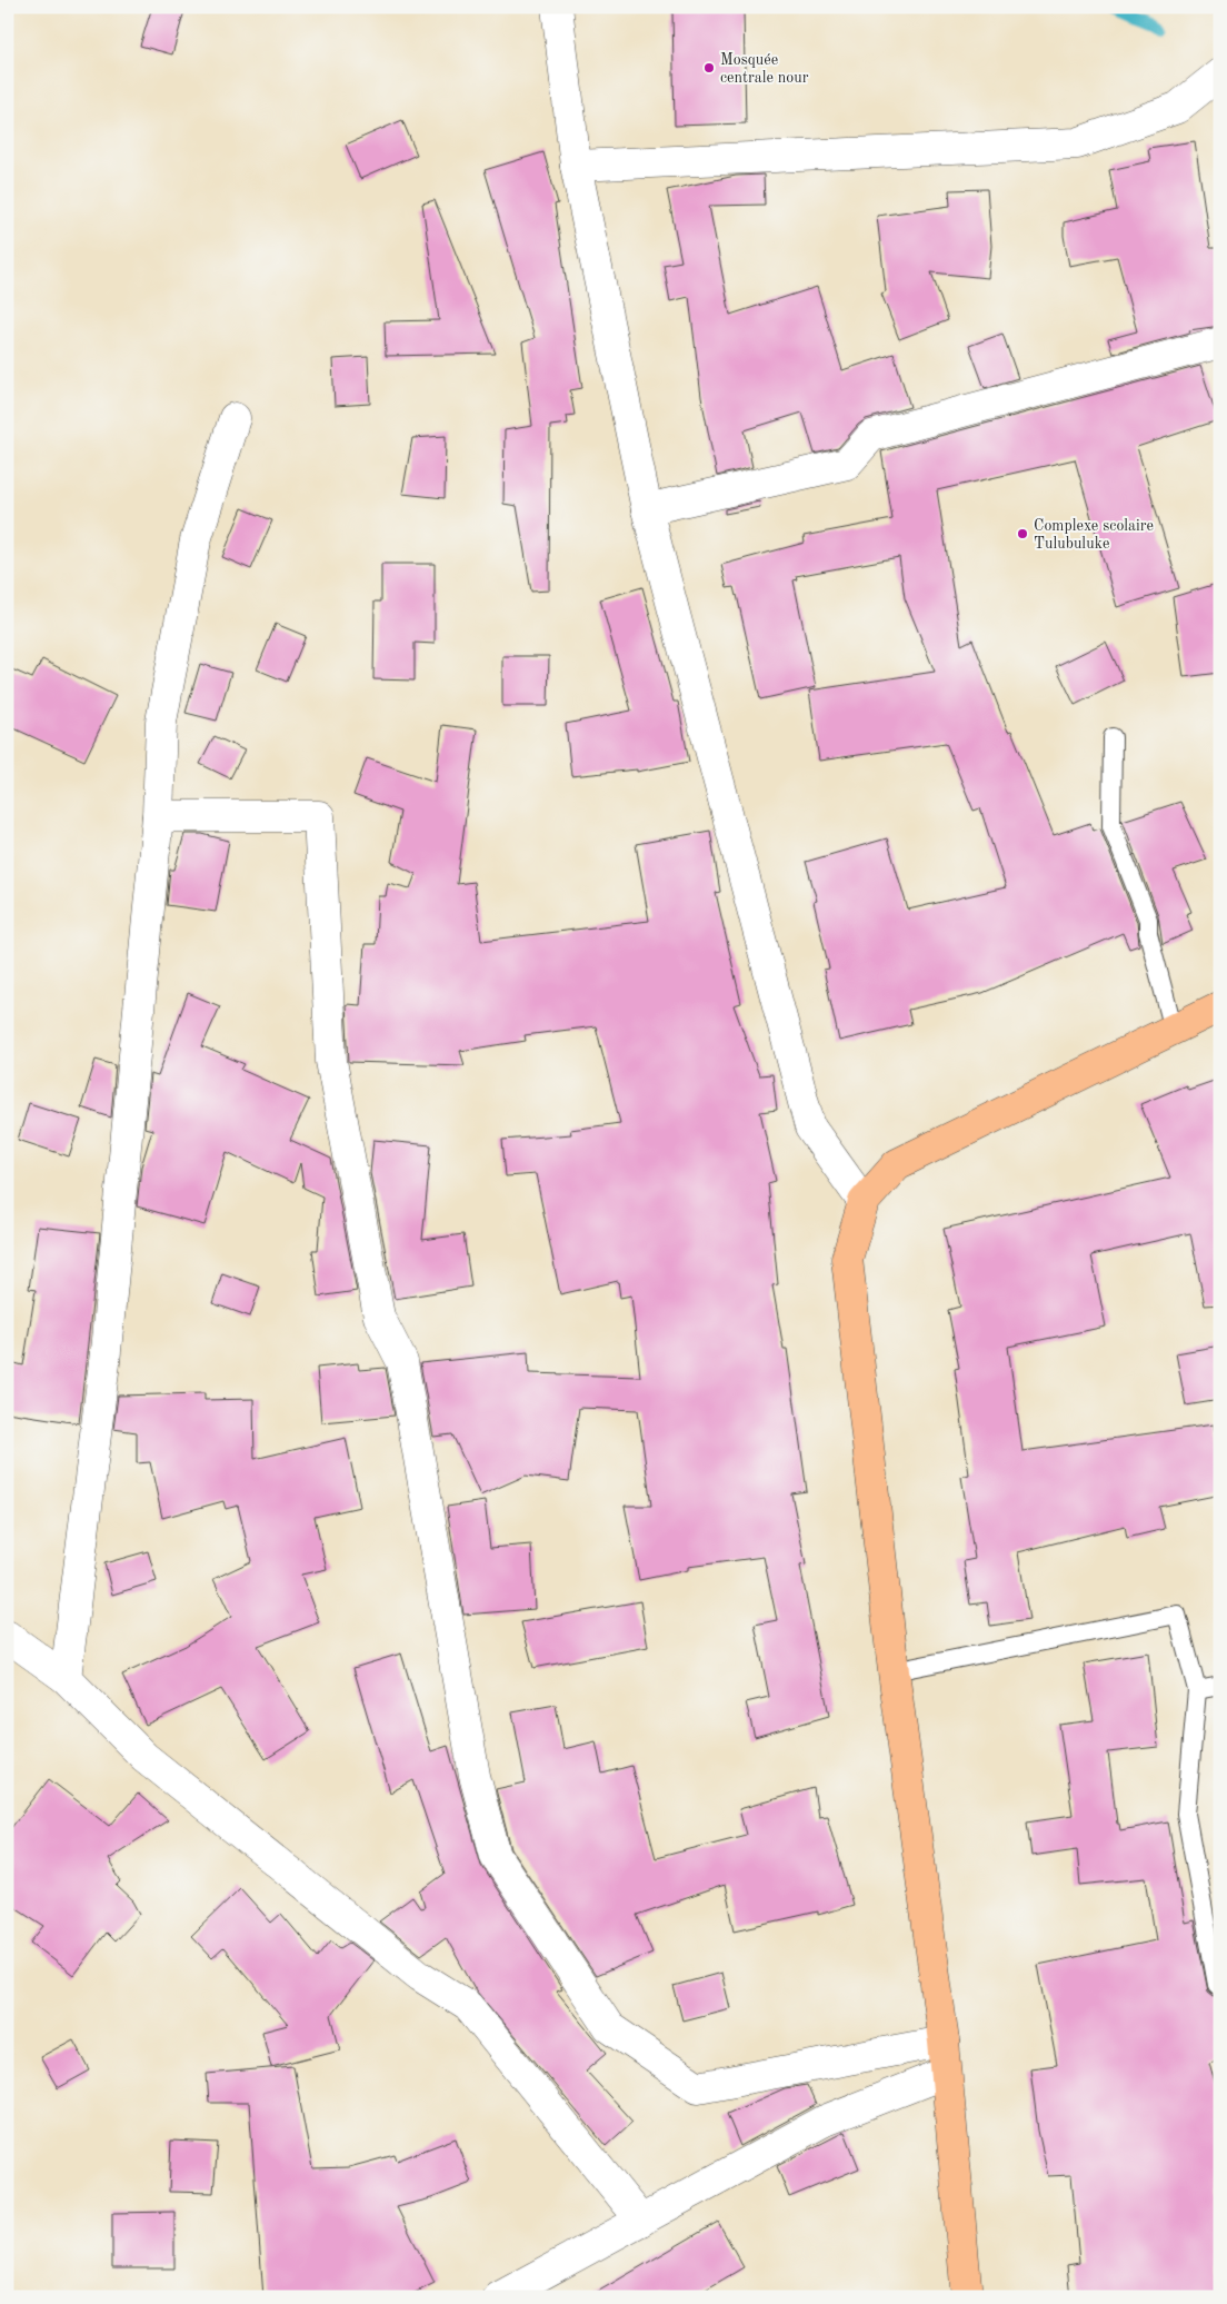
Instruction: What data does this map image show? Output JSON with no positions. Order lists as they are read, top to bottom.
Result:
{
  "places": ["Mosquée centrale nour", "Complexe scolaire Tulubuluke"]
}
